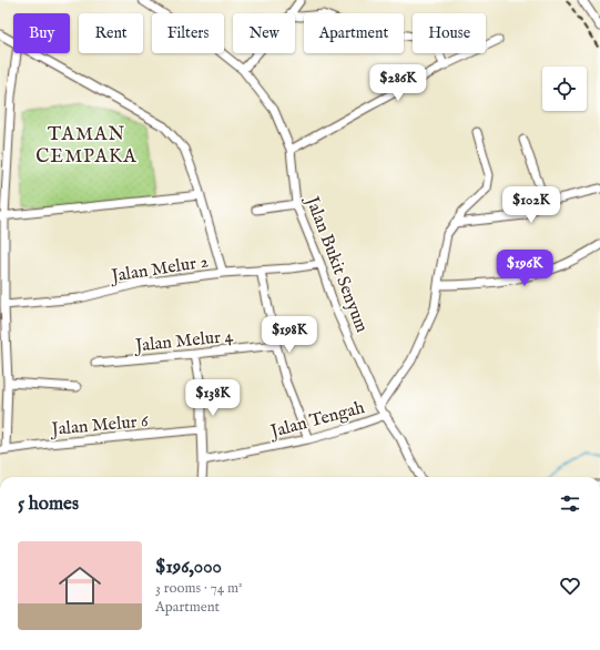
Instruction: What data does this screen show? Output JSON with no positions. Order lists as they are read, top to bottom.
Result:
{
  "streets": {
    "street": [
      "Jalan Bukit Senyum",
      "Jalan Melur 2",
      "Jalan Melur 4",
      "Jalan Tengah",
      "Jalan Melur 6"
    ]
  },
  "crossings": [
    ["Jalan Bukit Senyum", "Jalan Melur 2"],
    ["Jalan Bukit Senyum", "Jalan Tengah"]
  ],
  "districts": ["TAMAN CEMPAKA"],
  "page": {
    "chip": [
      "Buy",
      "Rent",
      "Filters",
      "New",
      "Apartment",
      "House"
    ],
    "price": [
      "$286K",
      "$102K",
      "$196K",
      "$198K",
      "$138K"
    ],
    "heading": "5 homes",
    "list": [
      {
        "name": "$196,000",
        "note": "3 rooms · 74 m² · Apartment"
      }
    ]
  }
}
